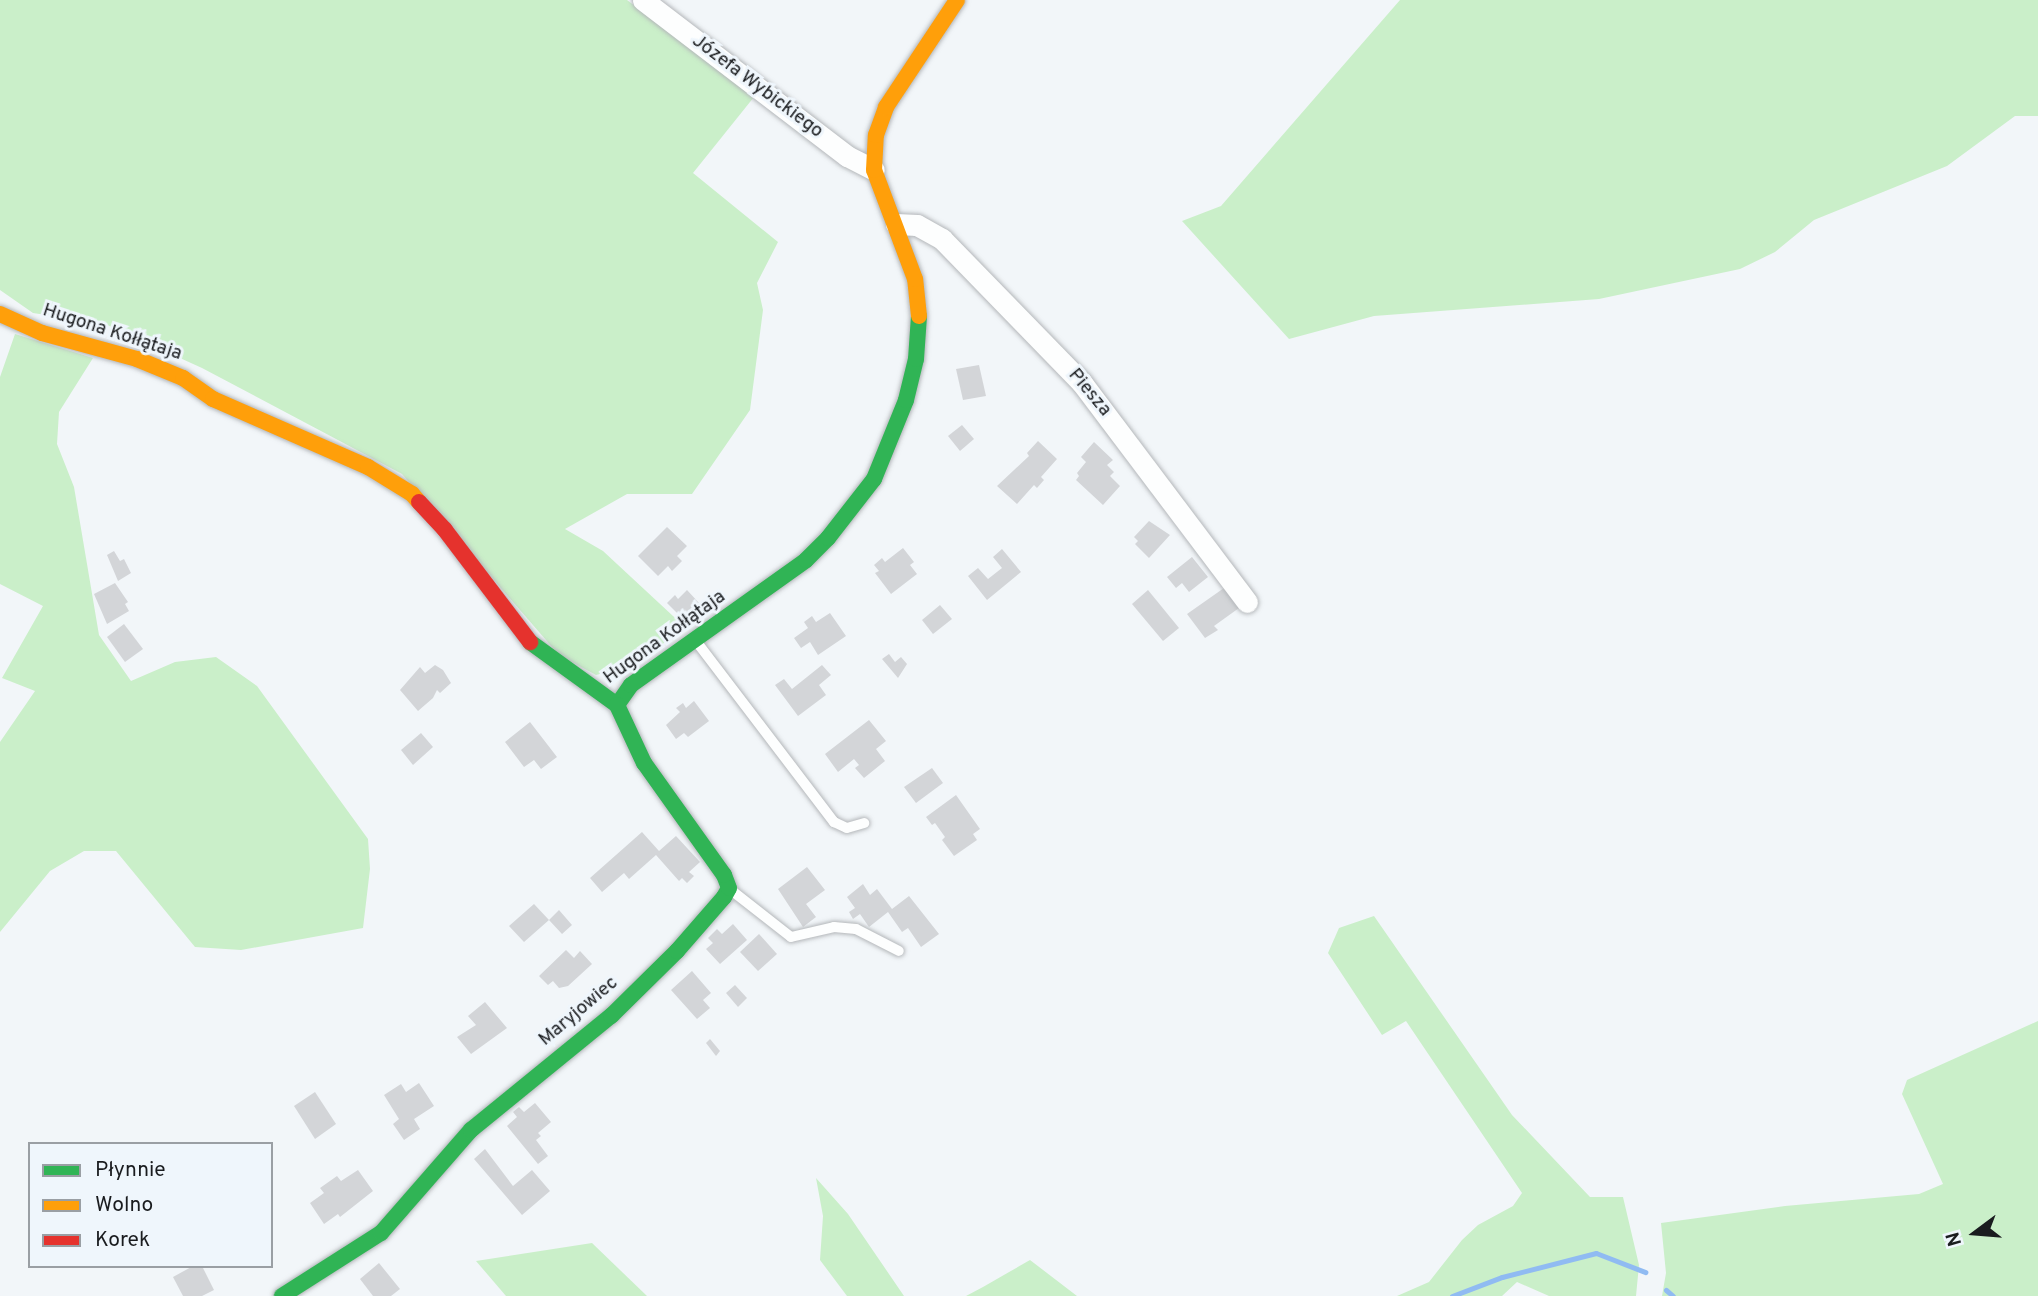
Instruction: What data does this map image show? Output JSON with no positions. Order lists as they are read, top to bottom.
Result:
{
  "streets": {
    "street": [
      "Józefa Wybickiego",
      "Hugona Kołłątaja",
      "Piesza",
      "Maryjowiec"
    ]
  },
  "crossings": [
    ["Józefa Wybickiego", "Hugona Kołłątaja"],
    ["Hugona Kołłątaja", "Piesza"]
  ],
  "legend": ["Płynnie", "Wolno", "Korek"],
  "north": "left"
}
